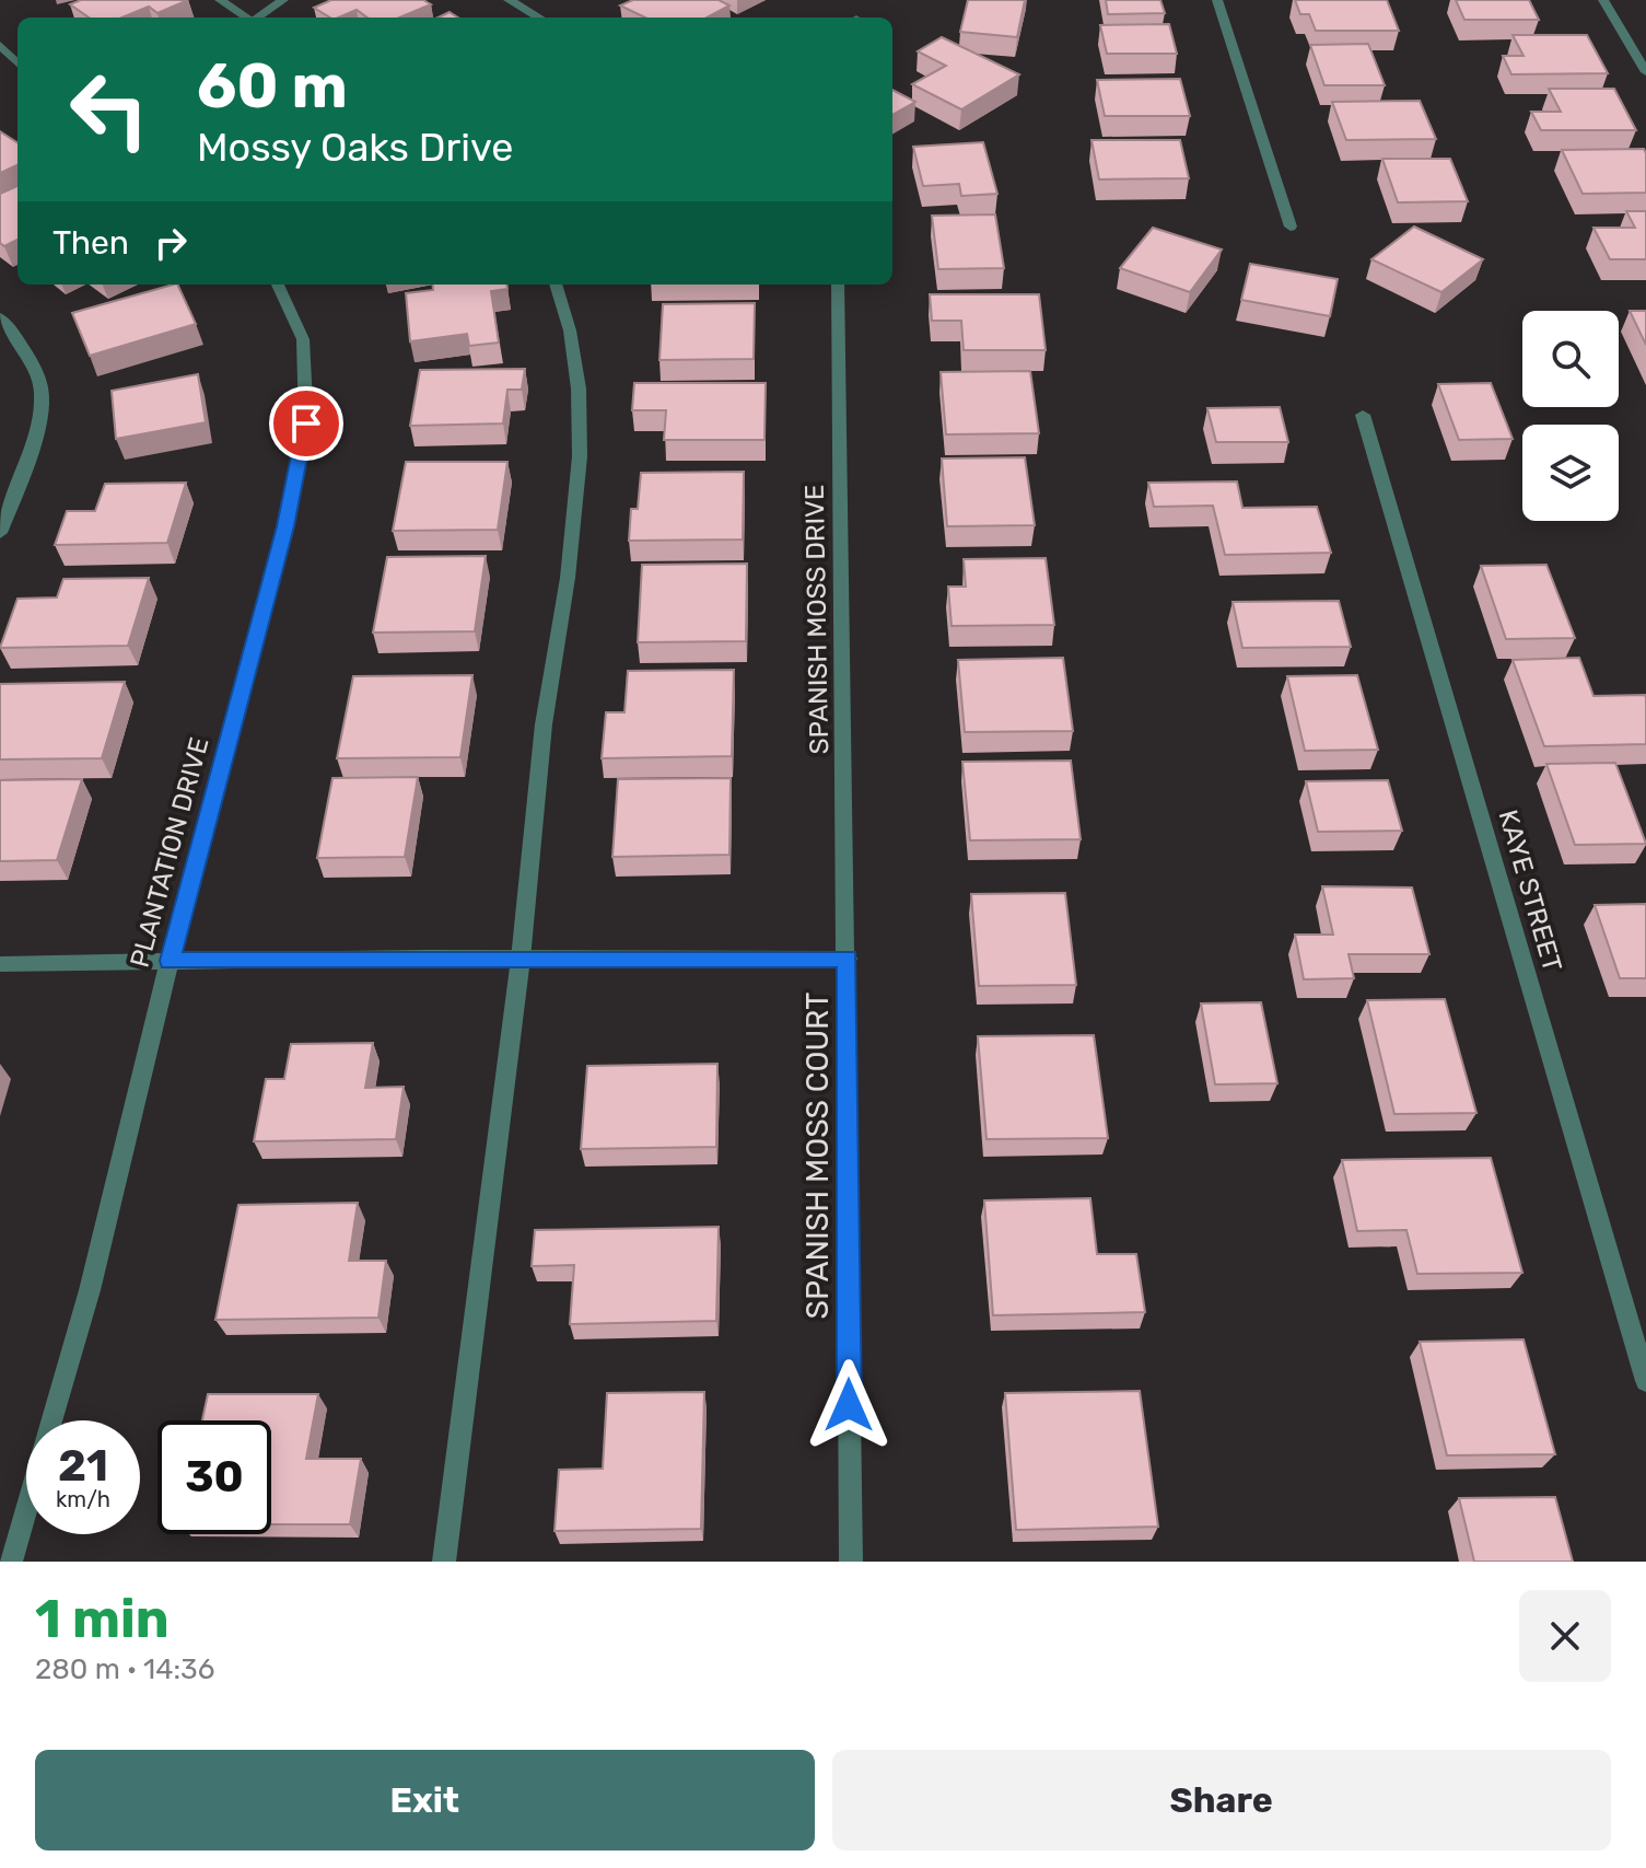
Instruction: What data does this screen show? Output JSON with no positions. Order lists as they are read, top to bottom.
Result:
{
  "streets": {
    "street": [
      "SPANISH MOSS DRIVE",
      "PLANTATION DRIVE",
      "KAYE STREET",
      "SPANISH MOSS COURT"
    ]
  },
  "crossings": [
    ["SPANISH MOSS DRIVE", "SPANISH MOSS COURT"]
  ],
  "page": {
    "turn": ["60 m", "Mossy Oaks Drive"],
    "then": "Then",
    "speed": "21 km/h",
    "limit": "30",
    "heading": ["1 min", "280 m · 14:36"],
    "buttons": ["Exit", "Share"]
  }
}
